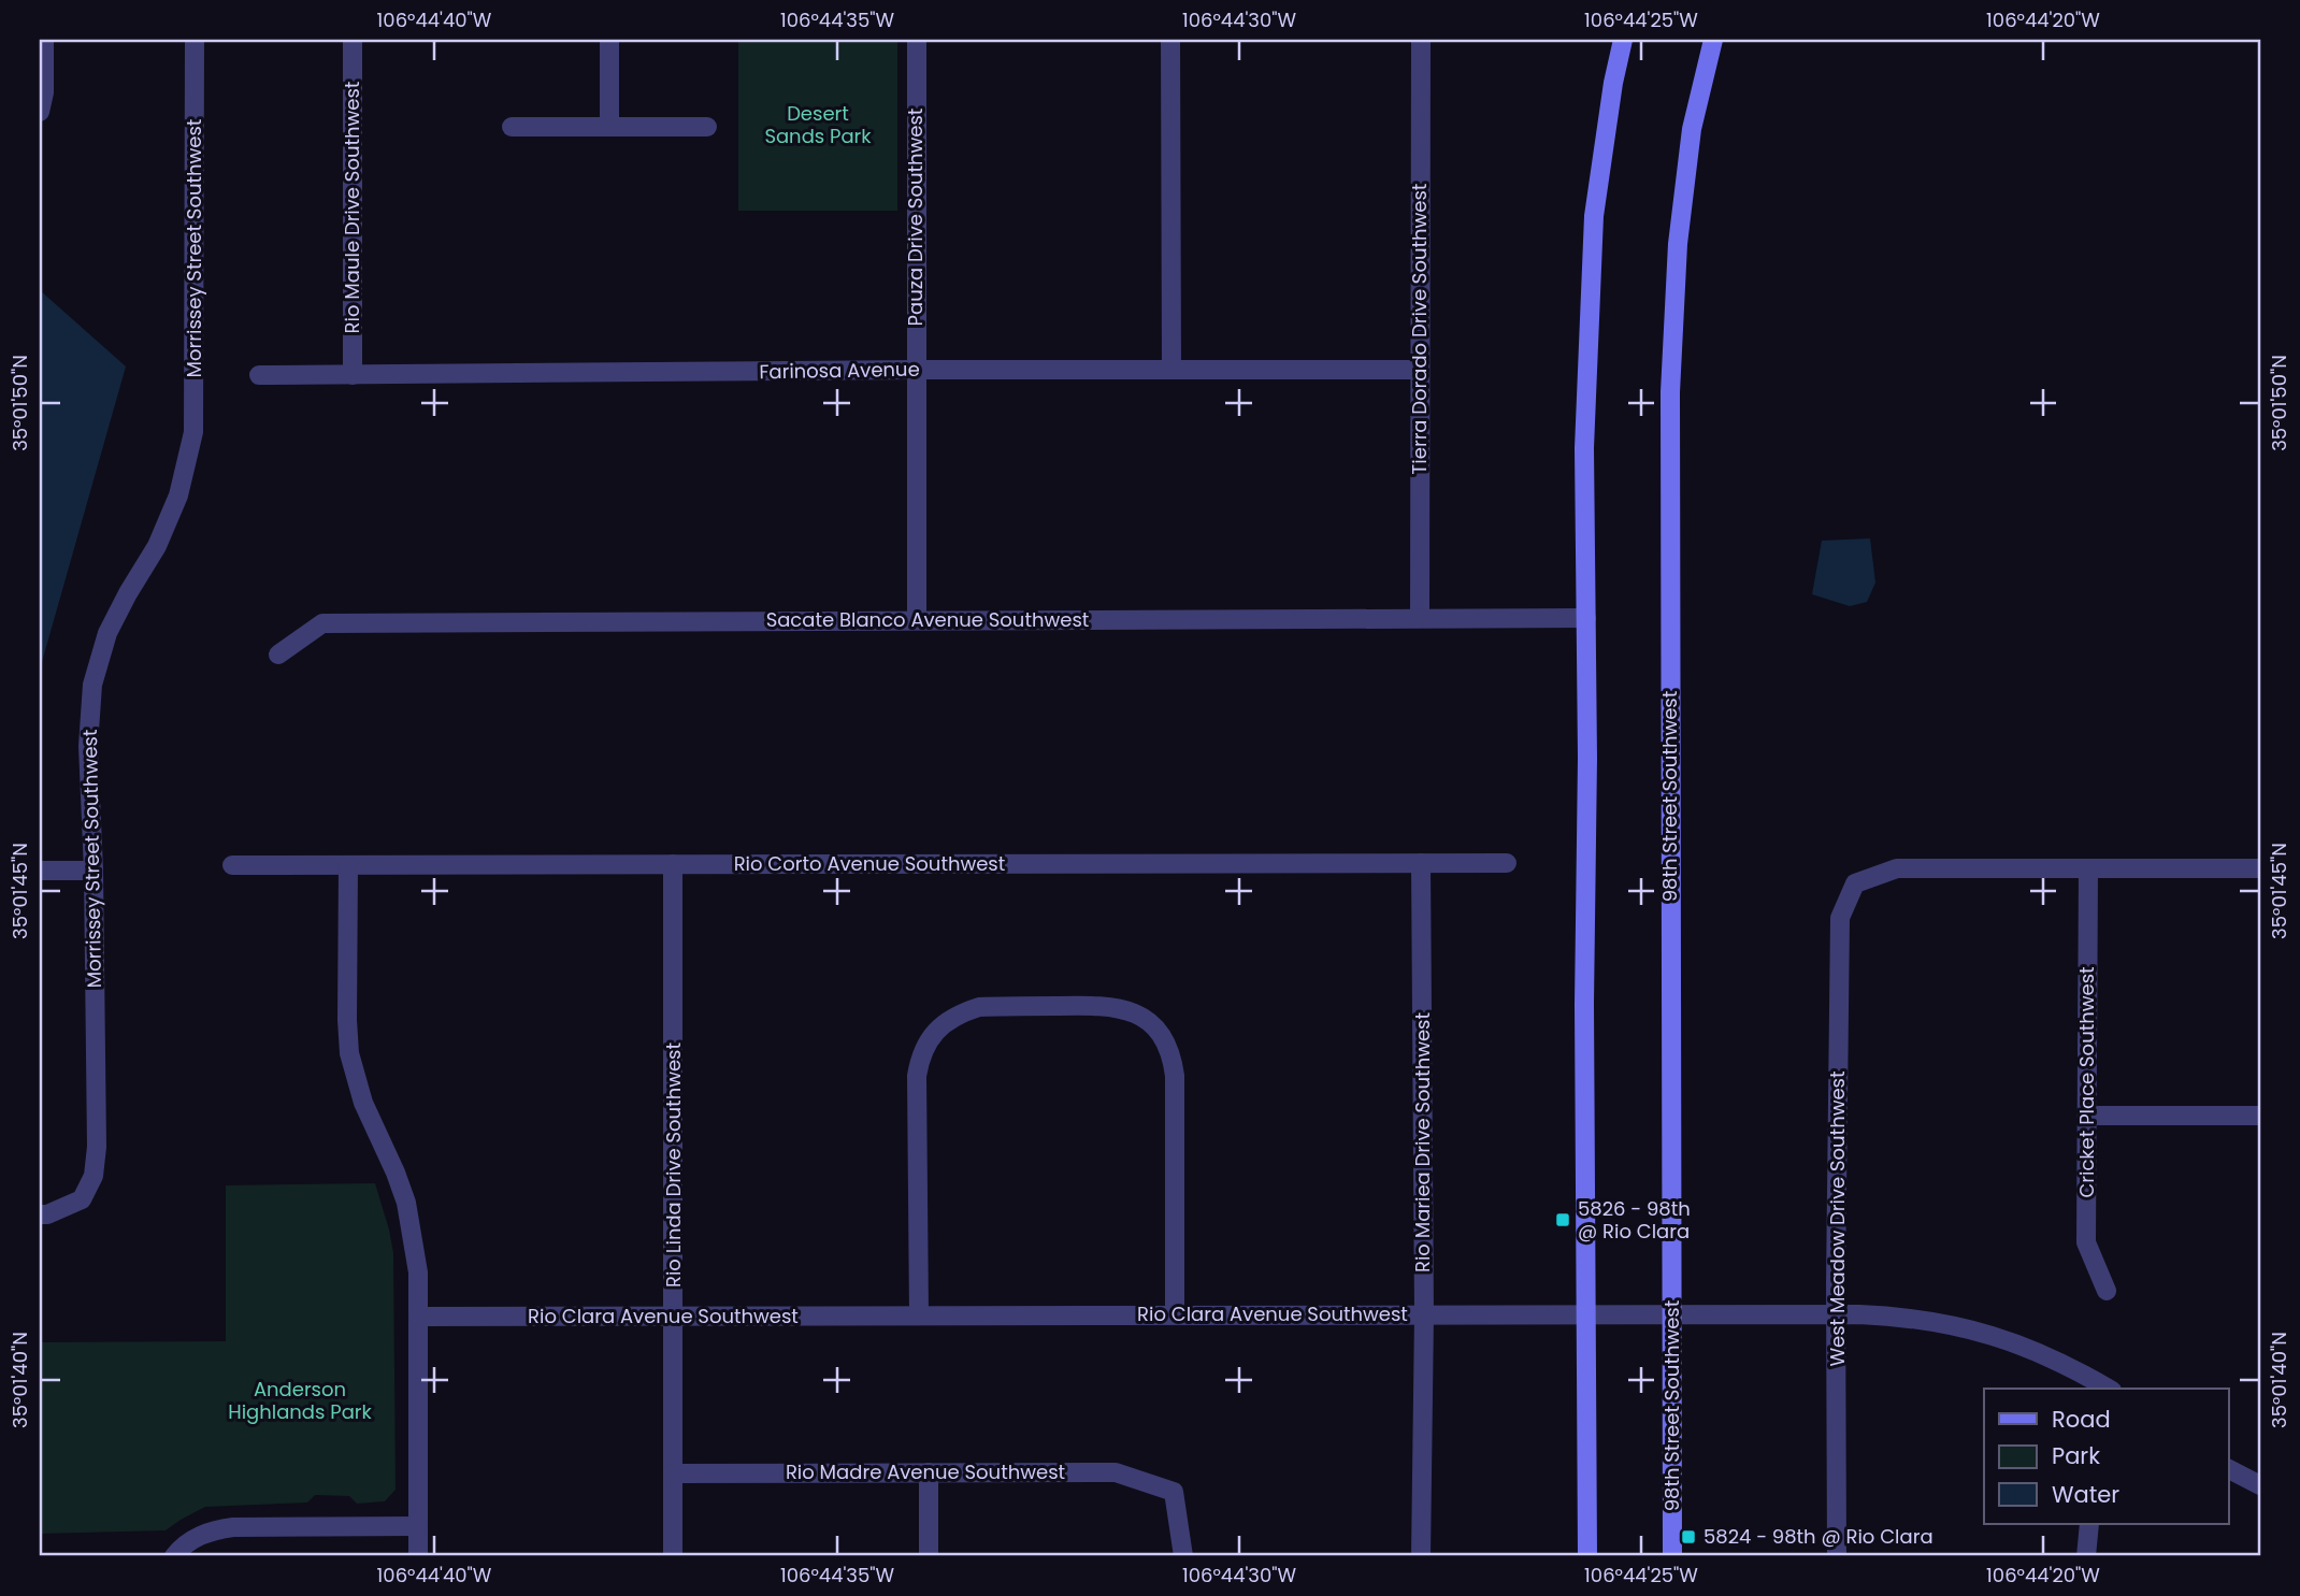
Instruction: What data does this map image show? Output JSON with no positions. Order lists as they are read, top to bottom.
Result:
{
  "streets": {
    "main road": ["98th Street Southwest"],
    "street": [
      "Rio Maule Drive Southwest",
      "Pauza Drive Southwest",
      "Morrissey Street Southwest",
      "Tierra Dorado Drive Southwest",
      "Farinosa Avenue",
      "Sacate Blanco Avenue Southwest",
      "Rio Corto Avenue Southwest",
      "Cricket Place Southwest",
      "Rio Mariea Drive Southwest",
      "Rio Linda Drive Southwest",
      "West Meadow Drive Southwest",
      "Rio Clara Avenue Southwest",
      "Rio Madre Avenue Southwest"
    ]
  },
  "crossings": [
    ["Rio Maule Drive Southwest", "Farinosa Avenue"],
    ["Pauza Drive Southwest", "Farinosa Avenue"],
    ["Pauza Drive Southwest", "Sacate Blanco Avenue Southwest"],
    ["Tierra Dorado Drive Southwest", "Farinosa Avenue"],
    ["Tierra Dorado Drive Southwest", "Sacate Blanco Avenue Southwest"],
    ["98th Street Southwest", "Rio Clara Avenue Southwest"],
    ["Rio Corto Avenue Southwest", "Rio Mariea Drive Southwest"],
    ["Rio Corto Avenue Southwest", "Rio Linda Drive Southwest"],
    ["Cricket Place Southwest", "West Meadow Drive Southwest"],
    ["Rio Mariea Drive Southwest", "Rio Clara Avenue Southwest"],
    ["Rio Linda Drive Southwest", "Rio Clara Avenue Southwest"],
    ["Rio Linda Drive Southwest", "Rio Madre Avenue Southwest"],
    ["West Meadow Drive Southwest", "Rio Clara Avenue Southwest"]
  ],
  "parks": ["Desert Sands Park", "Anderson Highlands Park"],
  "places": {
    "transit": ["5826 - 98th @ Rio Clara", "5824 - 98th @ Rio Clara"]
  },
  "legend": ["Road", "Park", "Water"],
  "coordinates": [
    "106°44'40\"W",
    "106°44'35\"W",
    "106°44'30\"W",
    "106°44'25\"W",
    "106°44'20\"W",
    "35°01'50\"N",
    "35°01'45\"N",
    "35°01'40\"N"
  ]
}
